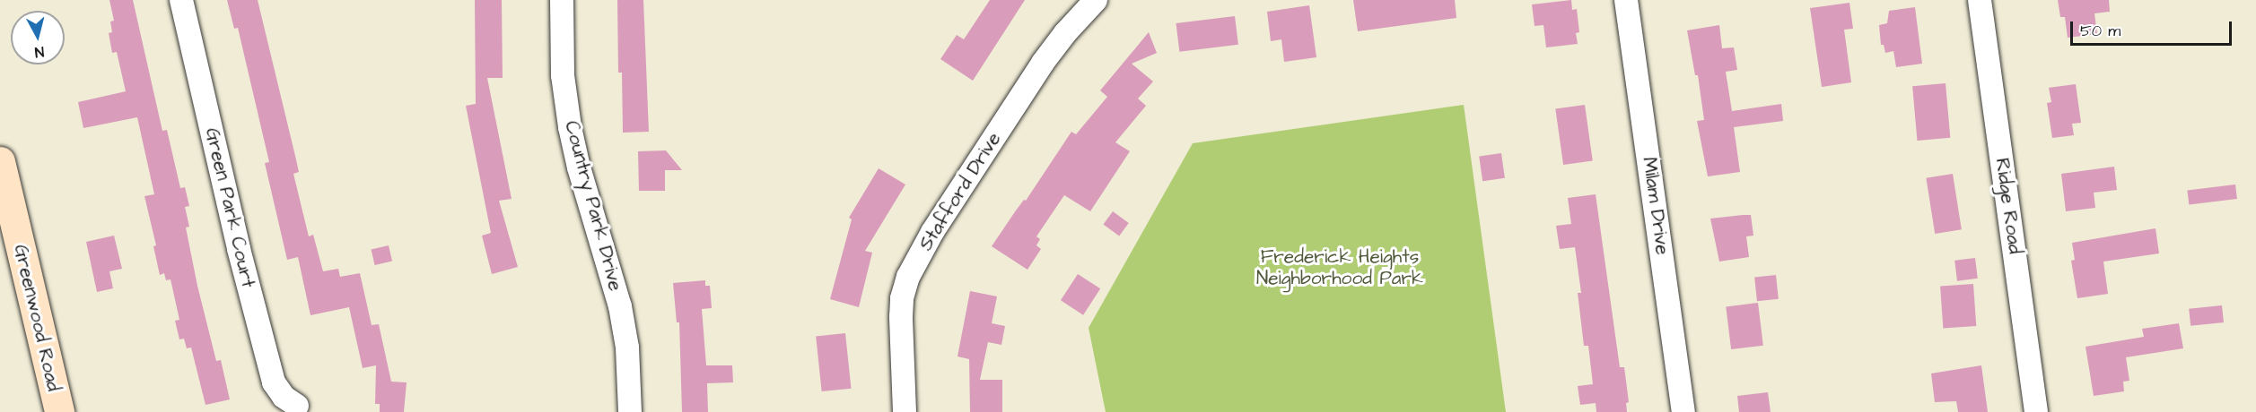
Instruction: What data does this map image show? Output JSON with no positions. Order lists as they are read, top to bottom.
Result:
{
  "streets": {
    "main road": ["Greenwood Road"],
    "street": [
      "Stafford Drive",
      "Country Park Drive",
      "Milam Drive",
      "Ridge Road",
      "Green Park Court"
    ]
  },
  "parks": ["Frederick Heights Neighborhood Park"],
  "scale_bar": "50 m",
  "north": "bottom"
}
